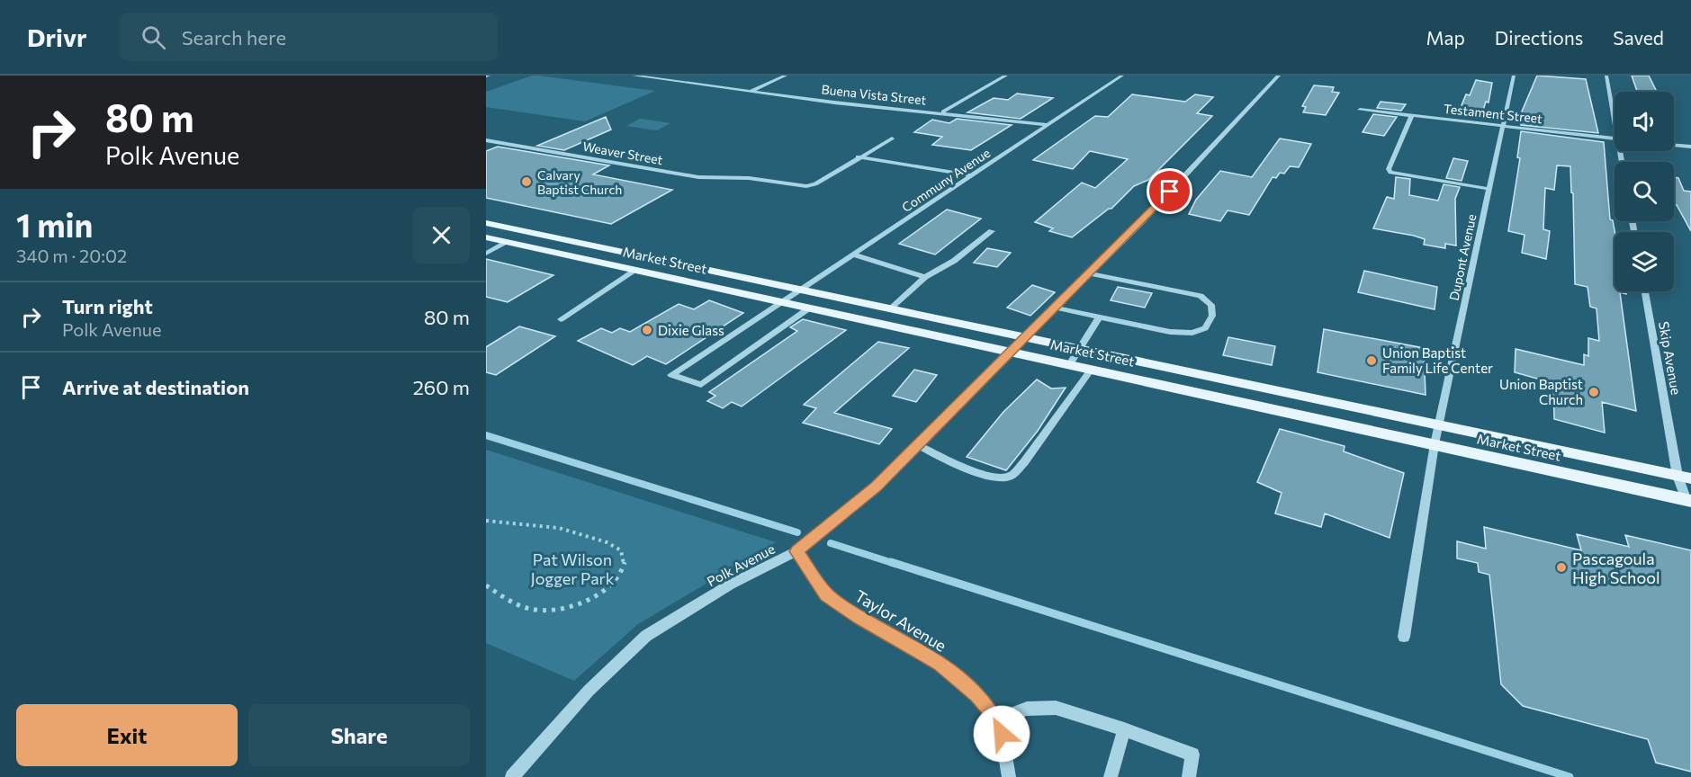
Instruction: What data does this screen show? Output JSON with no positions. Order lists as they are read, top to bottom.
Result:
{
  "streets": {
    "main road": ["Market Street"],
    "street": [
      "Buena Vista Street",
      "Testament Street",
      "Weaver Street",
      "Communy Avenue",
      "Dupont Avenue",
      "Skip Avenue",
      "Polk Avenue",
      "Taylor Avenue"
    ]
  },
  "crossings": [
    ["Buena Vista Street", "Communy Avenue"],
    ["Testament Street", "Dupont Avenue"],
    ["Communy Avenue", "Market Street"],
    ["Dupont Avenue", "Market Street"],
    ["Market Street", "Skip Avenue"],
    ["Market Street", "Polk Avenue"],
    ["Polk Avenue", "Taylor Avenue"]
  ],
  "parks": ["Pat Wilson Jogger Park"],
  "places": [
    "Calvary Baptist Church",
    "Dixie Glass",
    "Union Baptist Family Life Center",
    "Union Baptist Church",
    "Pascagoula High School"
  ],
  "page": {
    "header": "Drivr",
    "search": "Search here",
    "nav": ["Map", "Directions", "Saved"],
    "turn": ["80 m", "Polk Avenue"],
    "heading": ["1 min", "340 m · 20:02"],
    "list": [
      {
        "name": "Turn right",
        "note": "Polk Avenue",
        "value": "80 m"
      },
      {
        "name": "Arrive at destination",
        "value": "260 m"
      }
    ],
    "buttons": ["Exit", "Share"]
  }
}
